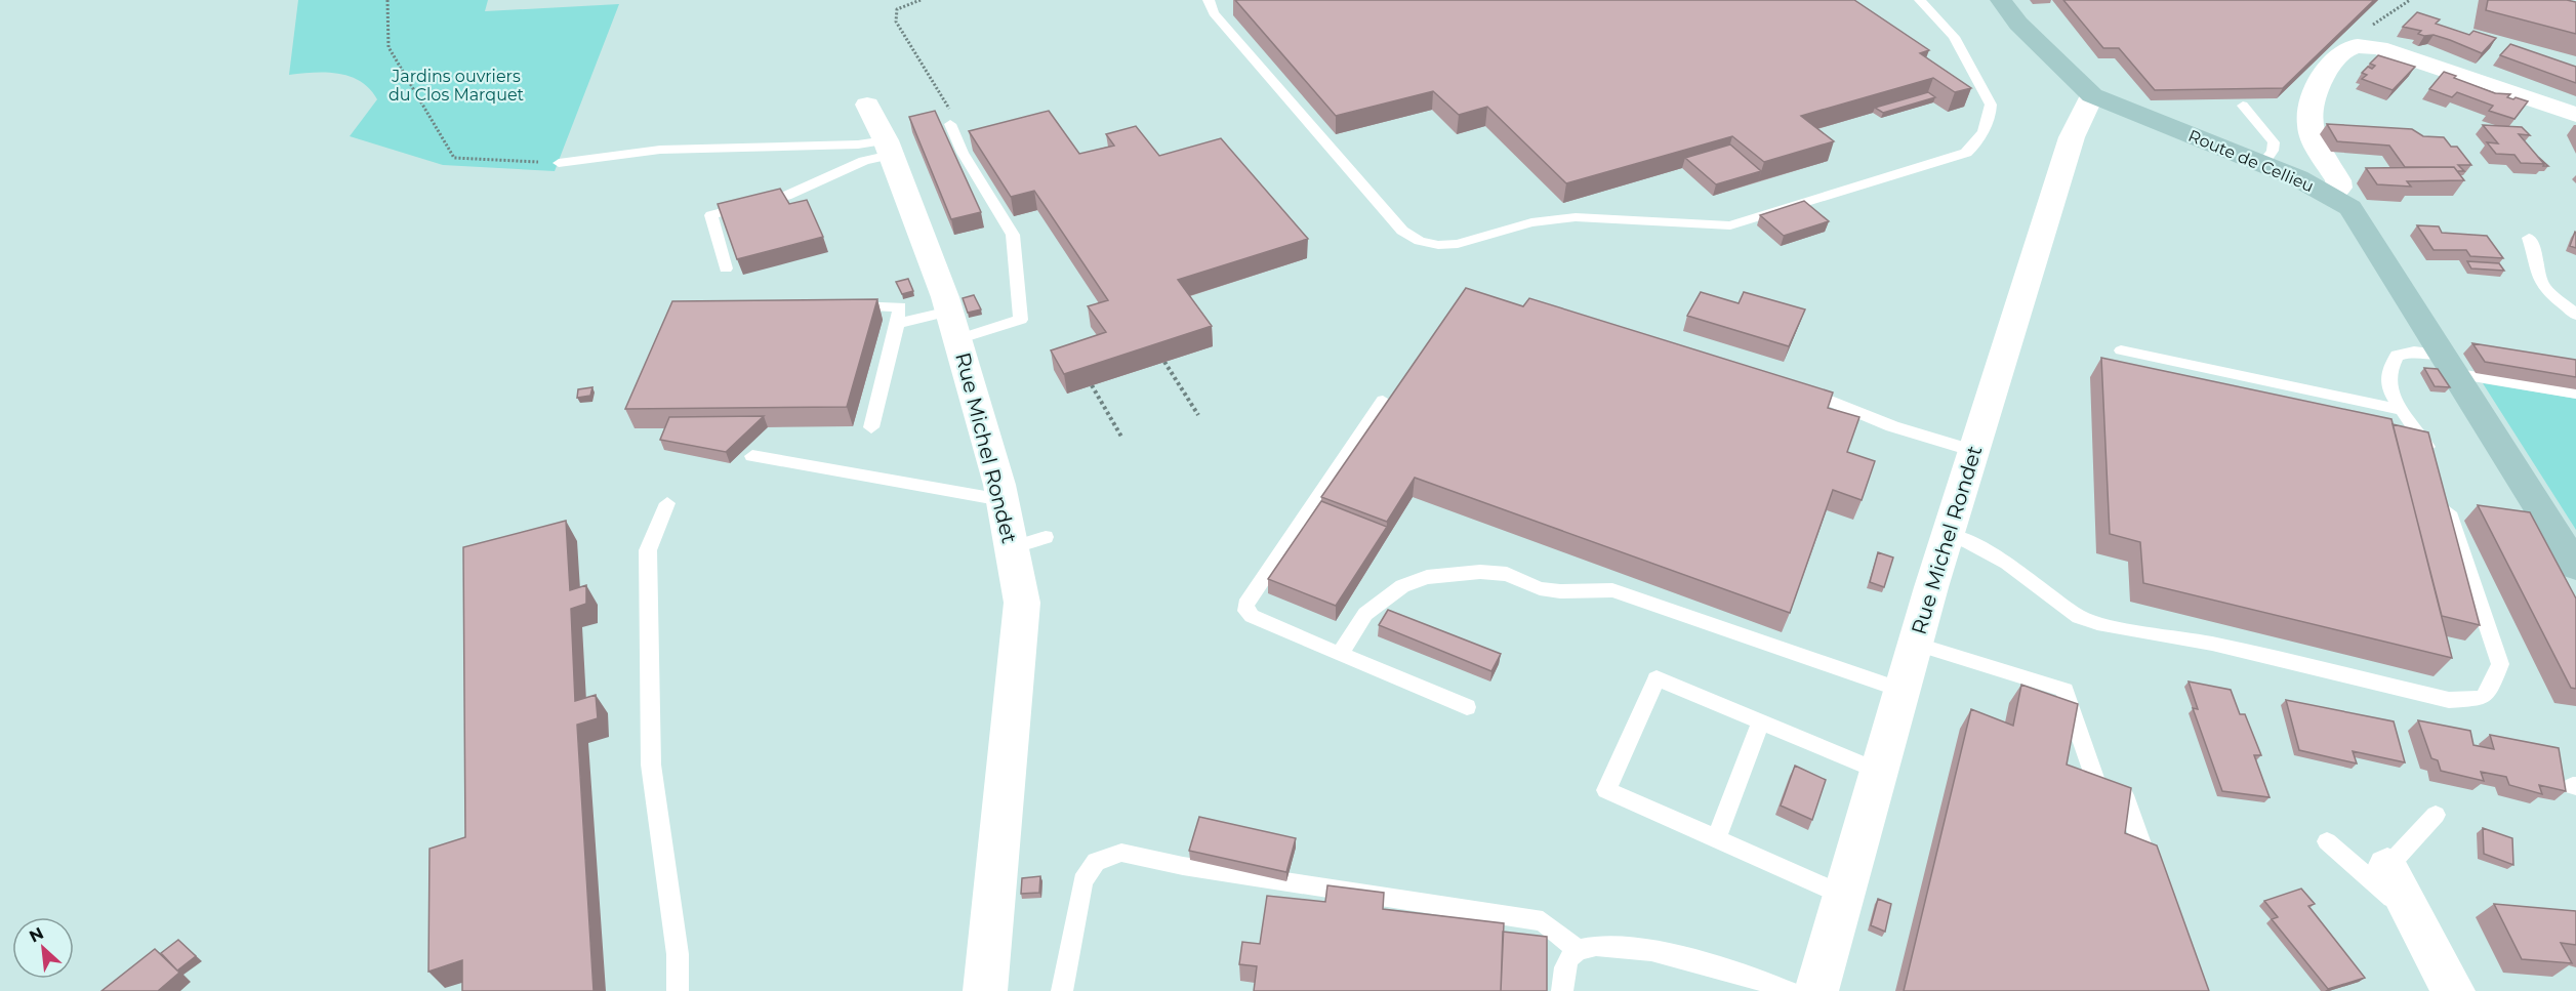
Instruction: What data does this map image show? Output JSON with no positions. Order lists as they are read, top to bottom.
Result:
{
  "streets": {
    "street": ["Route de Cellieu", "Rue Michel Rondet"]
  },
  "crossings": [
    ["Route de Cellieu", "Rue Michel Rondet"]
  ],
  "parks": ["Jardins ouvriers du Clos Marquet"],
  "north": "top left"
}
